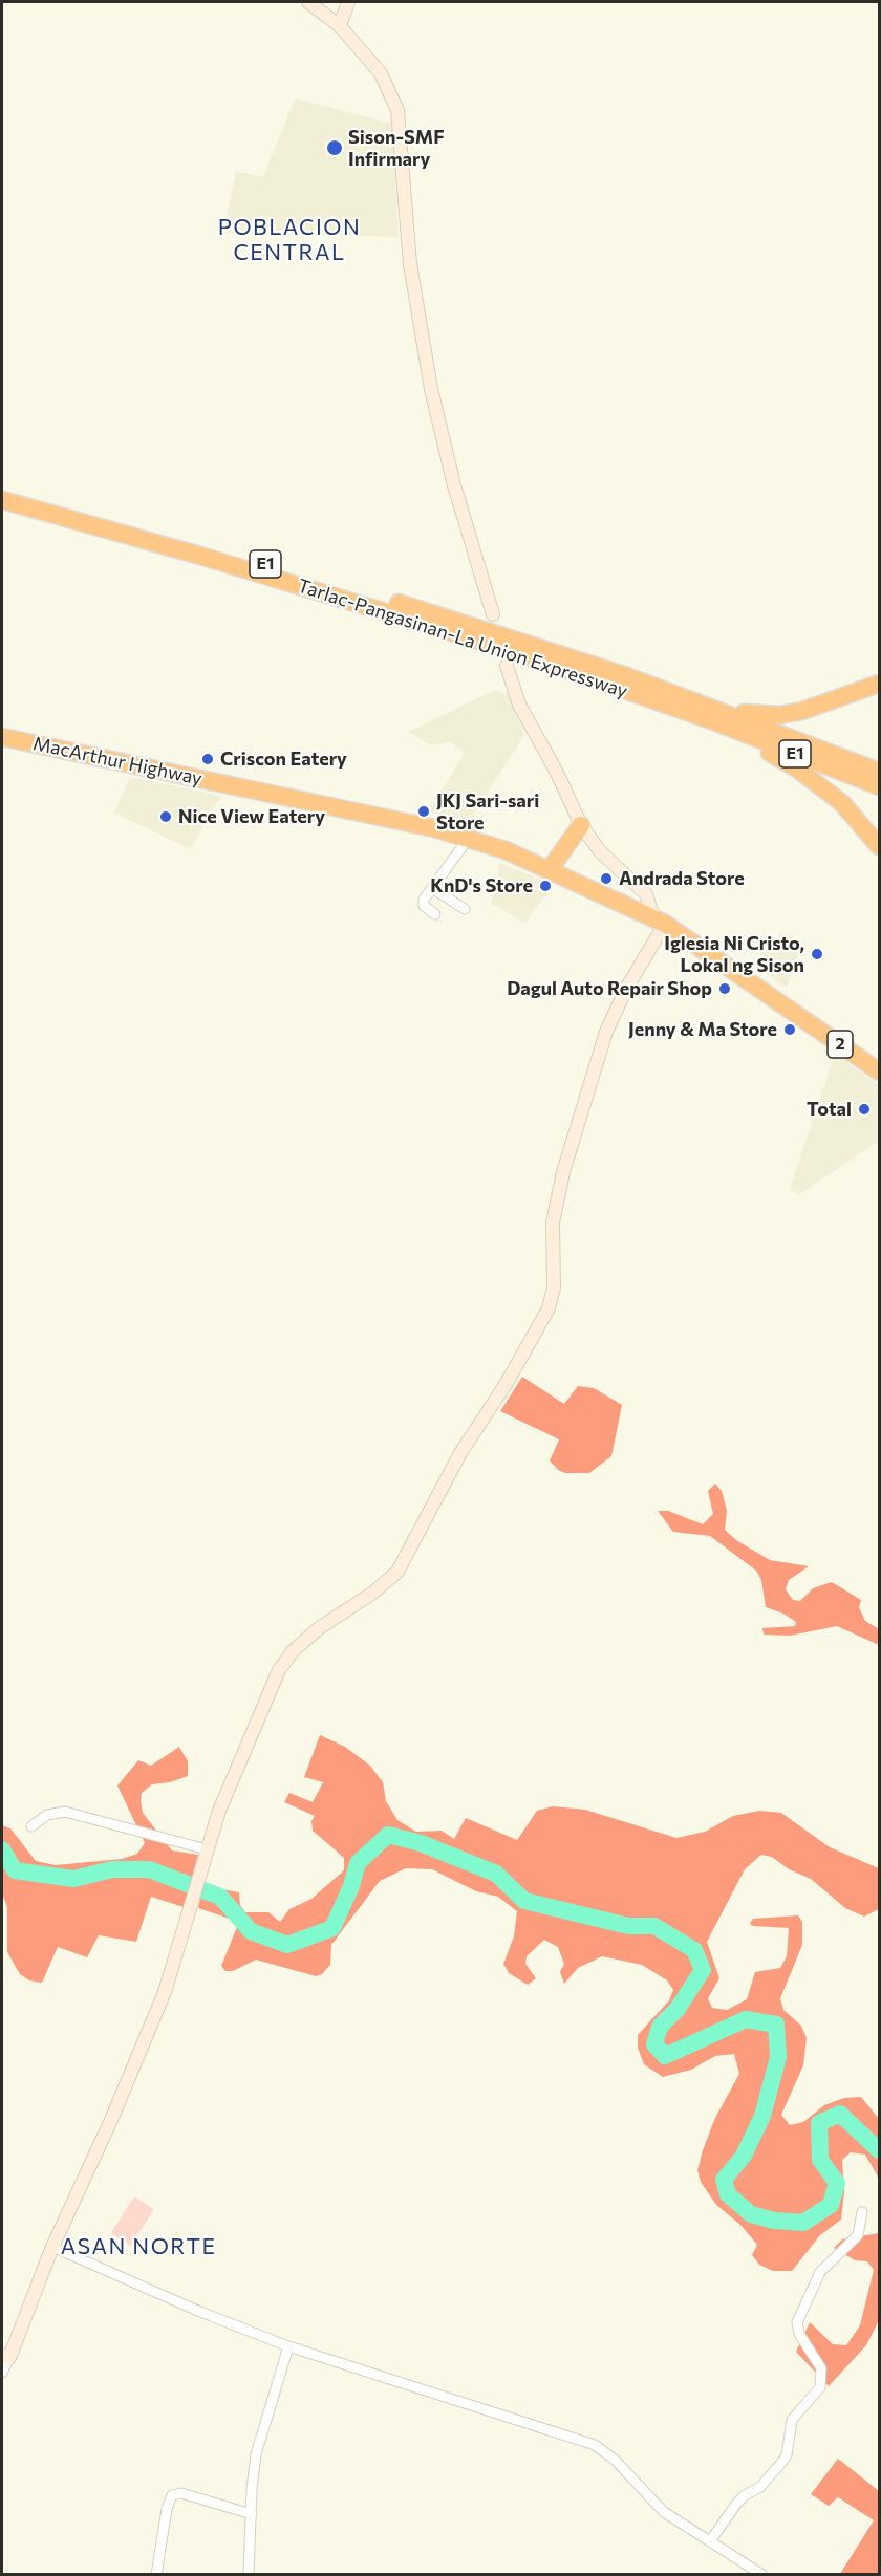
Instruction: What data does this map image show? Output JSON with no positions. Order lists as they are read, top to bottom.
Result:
{
  "streets": {
    "highway": [
      "E1",
      "Tarlac-Pangasinan-La Union Expressway",
      "MacArthur Highway",
      "2"
    ]
  },
  "districts": ["POBLACION CENTRAL", "ASAN NORTE"],
  "places": [
    "Sison-SMF Infirmary",
    "Criscon Eatery",
    "JKJ Sari-sari Store",
    "Nice View Eatery",
    "Andrada Store",
    "KnD's Store",
    "Iglesia Ni Cristo, Lokal ng Sison",
    "Dagul Auto Repair Shop",
    "Jenny & Ma Store",
    "Total"
  ]
}
